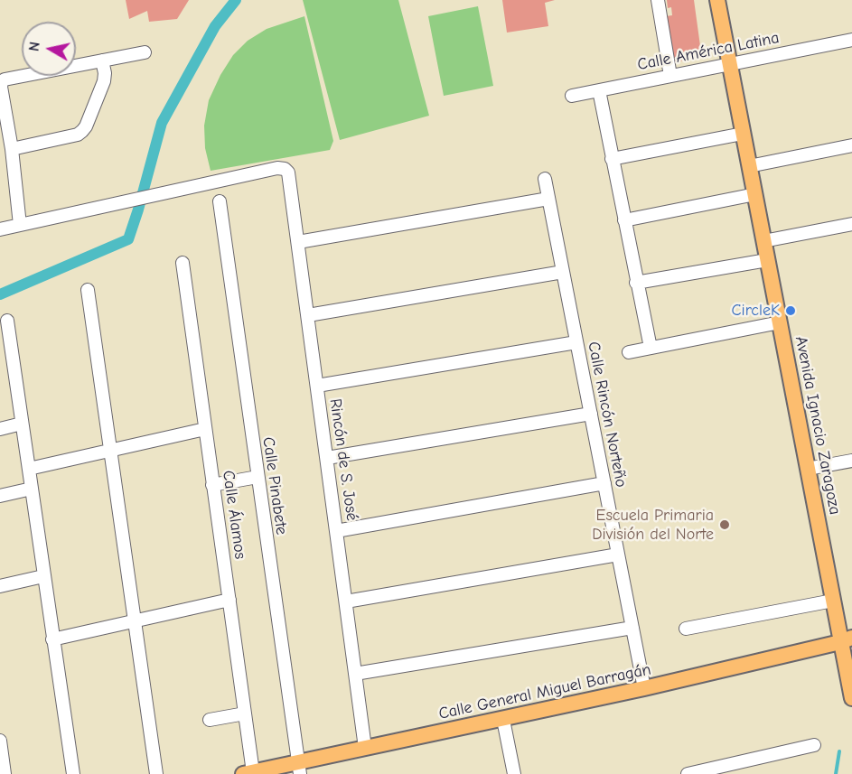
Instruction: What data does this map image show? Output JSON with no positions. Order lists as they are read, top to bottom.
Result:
{
  "streets": {
    "main road": ["Avenida Ignacio Zaragoza", "Calle General Miguel Barragán"],
    "street": [
      "Calle América Latina",
      "Calle Rincón Norteño",
      "Rincón de S. José",
      "Calle Pinabete",
      "Calle Álamos"
    ]
  },
  "crossings": [
    ["Calle América Latina", "Avenida Ignacio Zaragoza"],
    ["Calle Rincón Norteño", "Calle General Miguel Barragán"],
    ["Avenida Ignacio Zaragoza", "Calle General Miguel Barragán"],
    ["Rincón de S. José", "Calle General Miguel Barragán"],
    ["Calle Pinabete", "Calle General Miguel Barragán"],
    ["Calle Álamos", "Calle General Miguel Barragán"]
  ],
  "places": ["CircleK", "Escuela Primaria División del Norte"],
  "north": "left"
}
